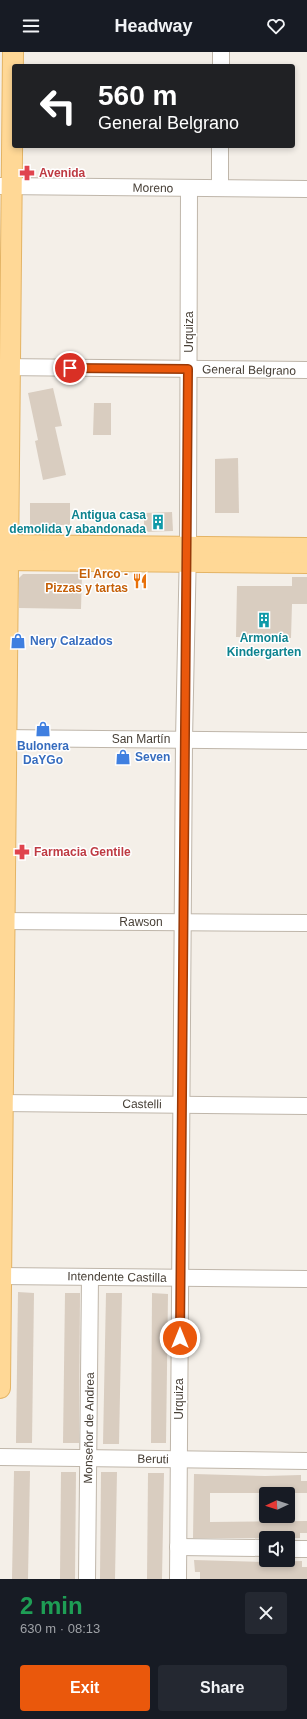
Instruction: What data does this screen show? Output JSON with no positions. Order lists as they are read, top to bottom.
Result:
{
  "streets": {
    "street": [
      "Moreno",
      "Urquiza",
      "General Belgrano",
      "San Martín",
      "Rawson",
      "Castelli",
      "Intendente Castilla",
      "Monseñor de Andrea",
      "Beruti"
    ]
  },
  "crossings": [
    ["Moreno", "Urquiza"],
    ["Urquiza", "General Belgrano"],
    ["Urquiza", "San Martín"],
    ["Urquiza", "Rawson"],
    ["Urquiza", "Castelli"],
    ["Urquiza", "Intendente Castilla"],
    ["Urquiza", "Beruti"],
    ["Intendente Castilla", "Monseñor de Andrea"],
    ["Monseñor de Andrea", "Beruti"]
  ],
  "places": {
    "pharmacy": ["Avenida", "Farmacia Gentile"],
    "building": ["Antigua casa demolida y abandonada", "Armonía Kindergarten"],
    "restaurant": ["El Arco - Pizzas y tartas"],
    "shop": ["Nery Calzados", "Bulonera DaYGo", "Seven"]
  },
  "north": "left",
  "page": {
    "header": "Headway",
    "turn": ["560 m", "General Belgrano"],
    "heading": ["2 min", "630 m · 08:13"],
    "buttons": ["Exit", "Share"]
  }
}
